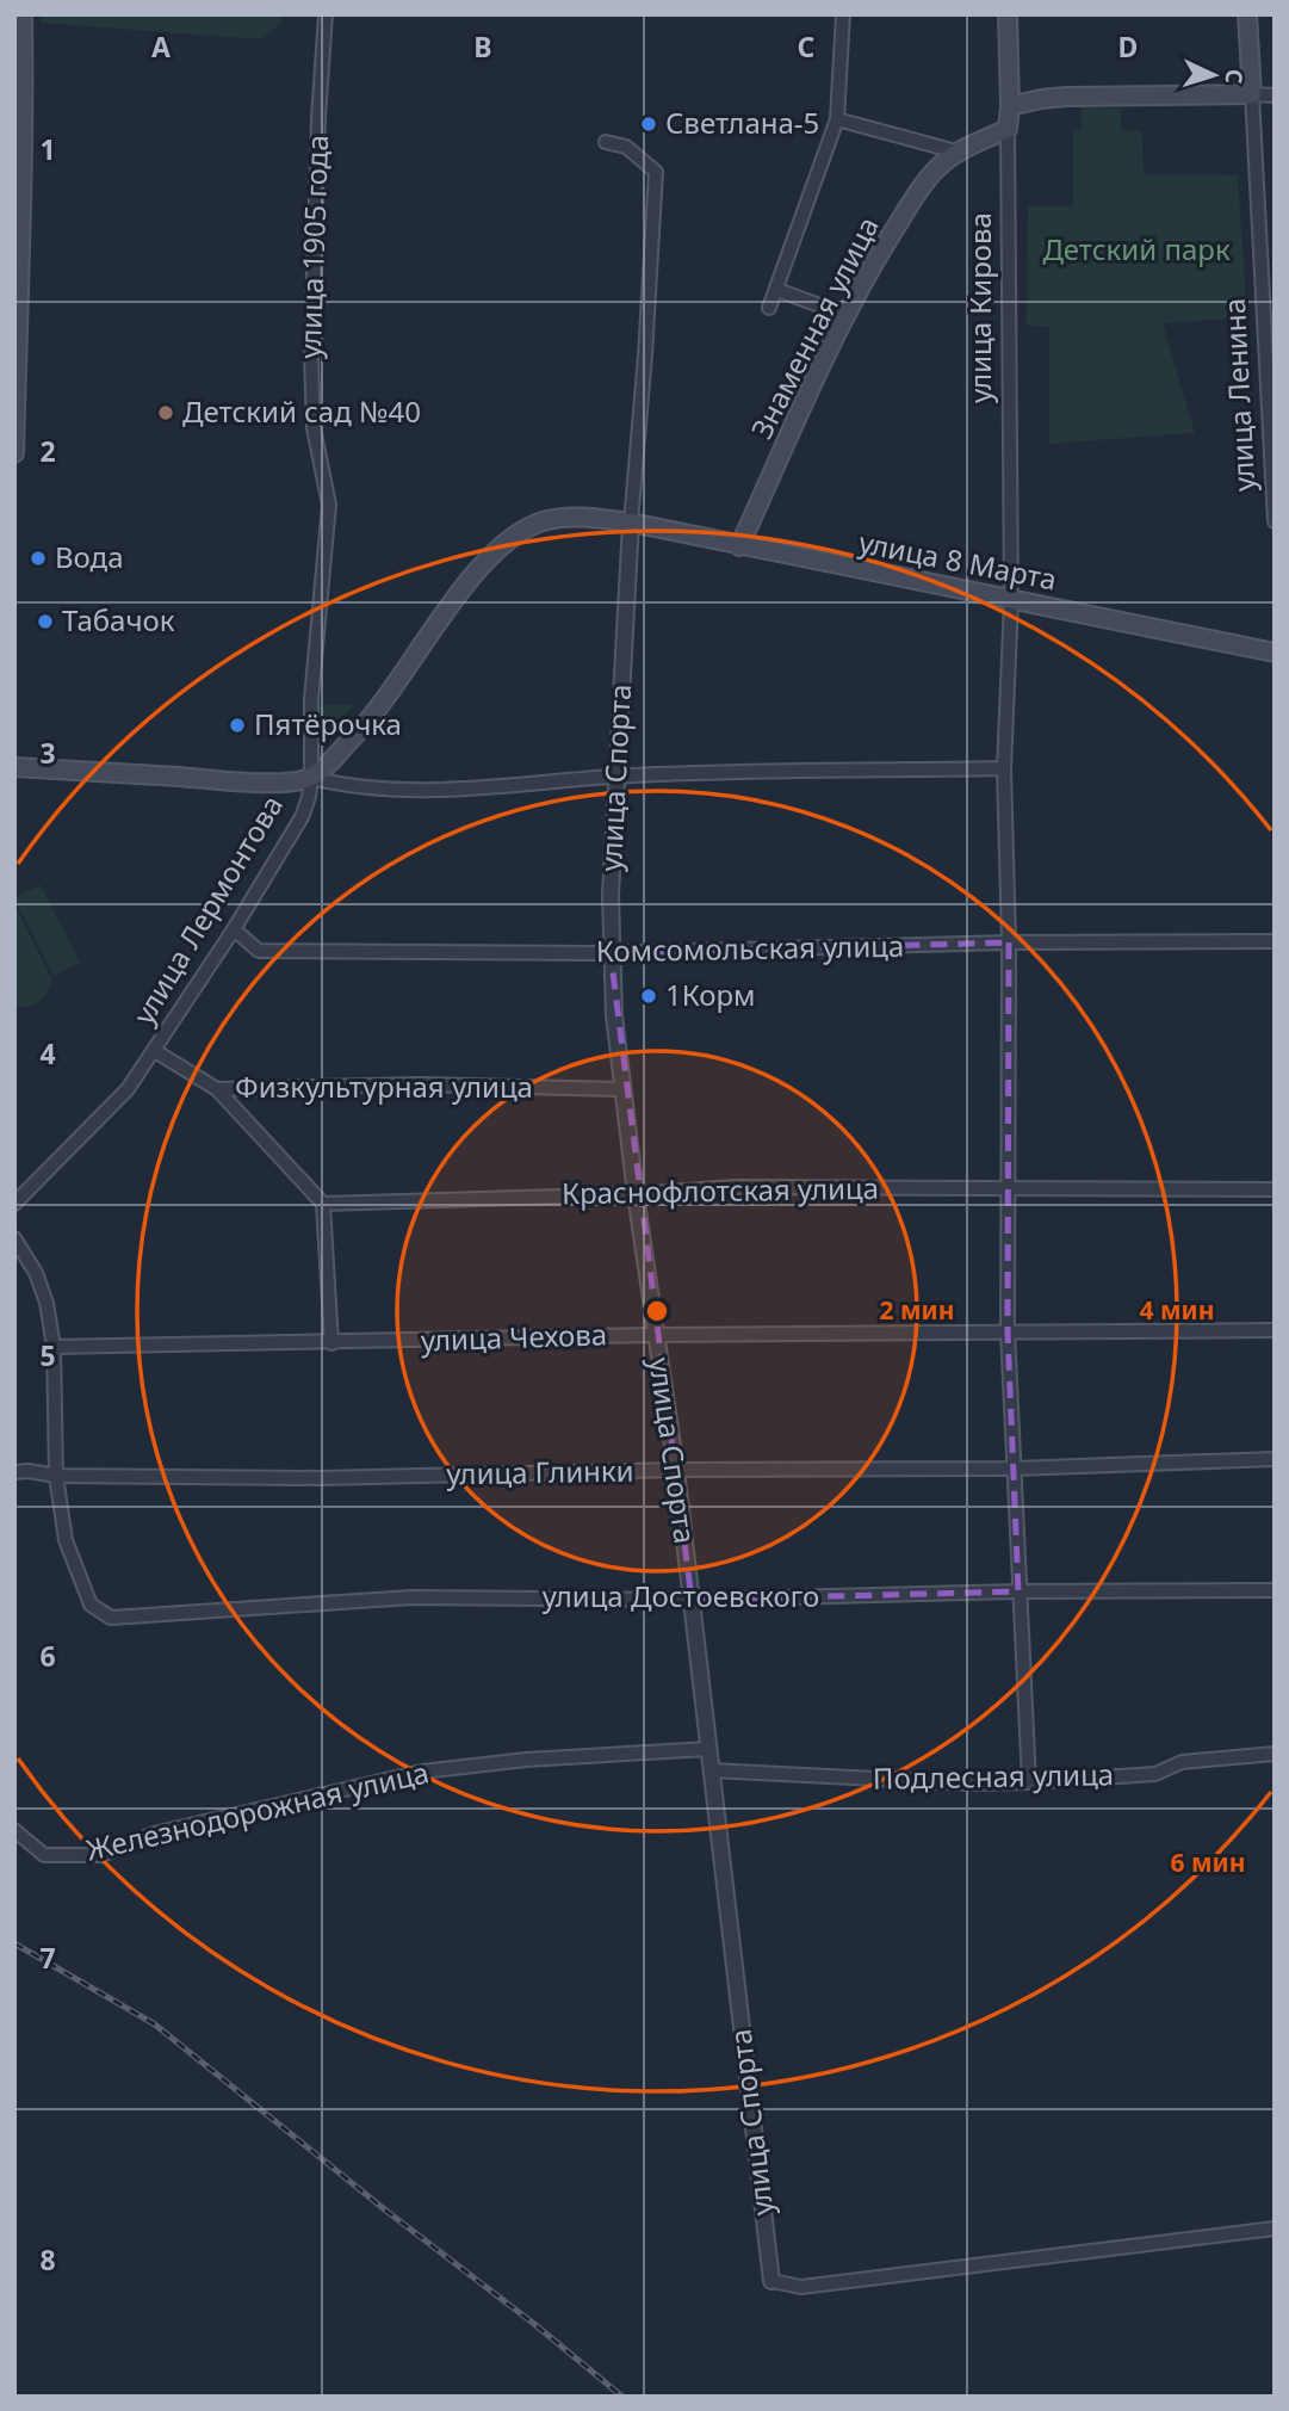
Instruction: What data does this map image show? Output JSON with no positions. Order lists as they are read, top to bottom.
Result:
{
  "streets": {
    "main road": [
      "улица Кирова",
      "Знаменная улица",
      "улица Ленина",
      "улица 8 Марта",
      "улица Лермонтова"
    ],
    "street": [
      "улица 1905 года",
      "улица Спорта",
      "Комсомольская улица",
      "Физкультурная улица",
      "Краснофлотская улица",
      "улица Чехова",
      "улица Глинки",
      "улица Достоевского",
      "Подлесная улица",
      "Железнодорожная улица"
    ]
  },
  "crossings": [
    ["улица 1905 года", "улица Лермонтова"],
    ["улица Кирова", "Знаменная улица"],
    ["улица Кирова", "улица 8 Марта"],
    ["улица Кирова", "Комсомольская улица"],
    ["улица Кирова", "Краснофлотская улица"],
    ["улица Кирова", "улица Чехова"],
    ["улица Кирова", "улица Глинки"],
    ["улица Кирова", "улица Достоевского"],
    ["улица Кирова", "Подлесная улица"],
    ["Знаменная улица", "улица 8 Марта"],
    ["улица 8 Марта", "улица Спорта"],
    ["улица 8 Марта", "улица Лермонтова"],
    ["улица Спорта", "улица Лермонтова"],
    ["улица Спорта", "Комсомольская улица"],
    ["улица Спорта", "Физкультурная улица"],
    ["улица Спорта", "Краснофлотская улица"],
    ["улица Спорта", "улица Чехова"],
    ["улица Спорта", "улица Глинки"],
    ["улица Спорта", "улица Достоевского"],
    ["улица Спорта", "Подлесная улица"],
    ["улица Спорта", "Железнодорожная улица"],
    ["улица Лермонтова", "Комсомольская улица"],
    ["улица Лермонтова", "Физкультурная улица"],
    ["улица Глинки", "улица Достоевского"]
  ],
  "parks": ["Детский парк"],
  "places": [
    "Светлана-5",
    "Детский сад №40",
    "Вода",
    "Табачок",
    "Пятёрочка",
    "1Корм"
  ],
  "north": "right",
  "grid": {
    "columns": [
      "A",
      "B",
      "C",
      "D"
    ],
    "rows": [
      "1",
      "2",
      "3",
      "4",
      "5",
      "6",
      "7",
      "8"
    ]
  },
  "rings": ["2 мин", "4 мин", "6 мин"]
}
